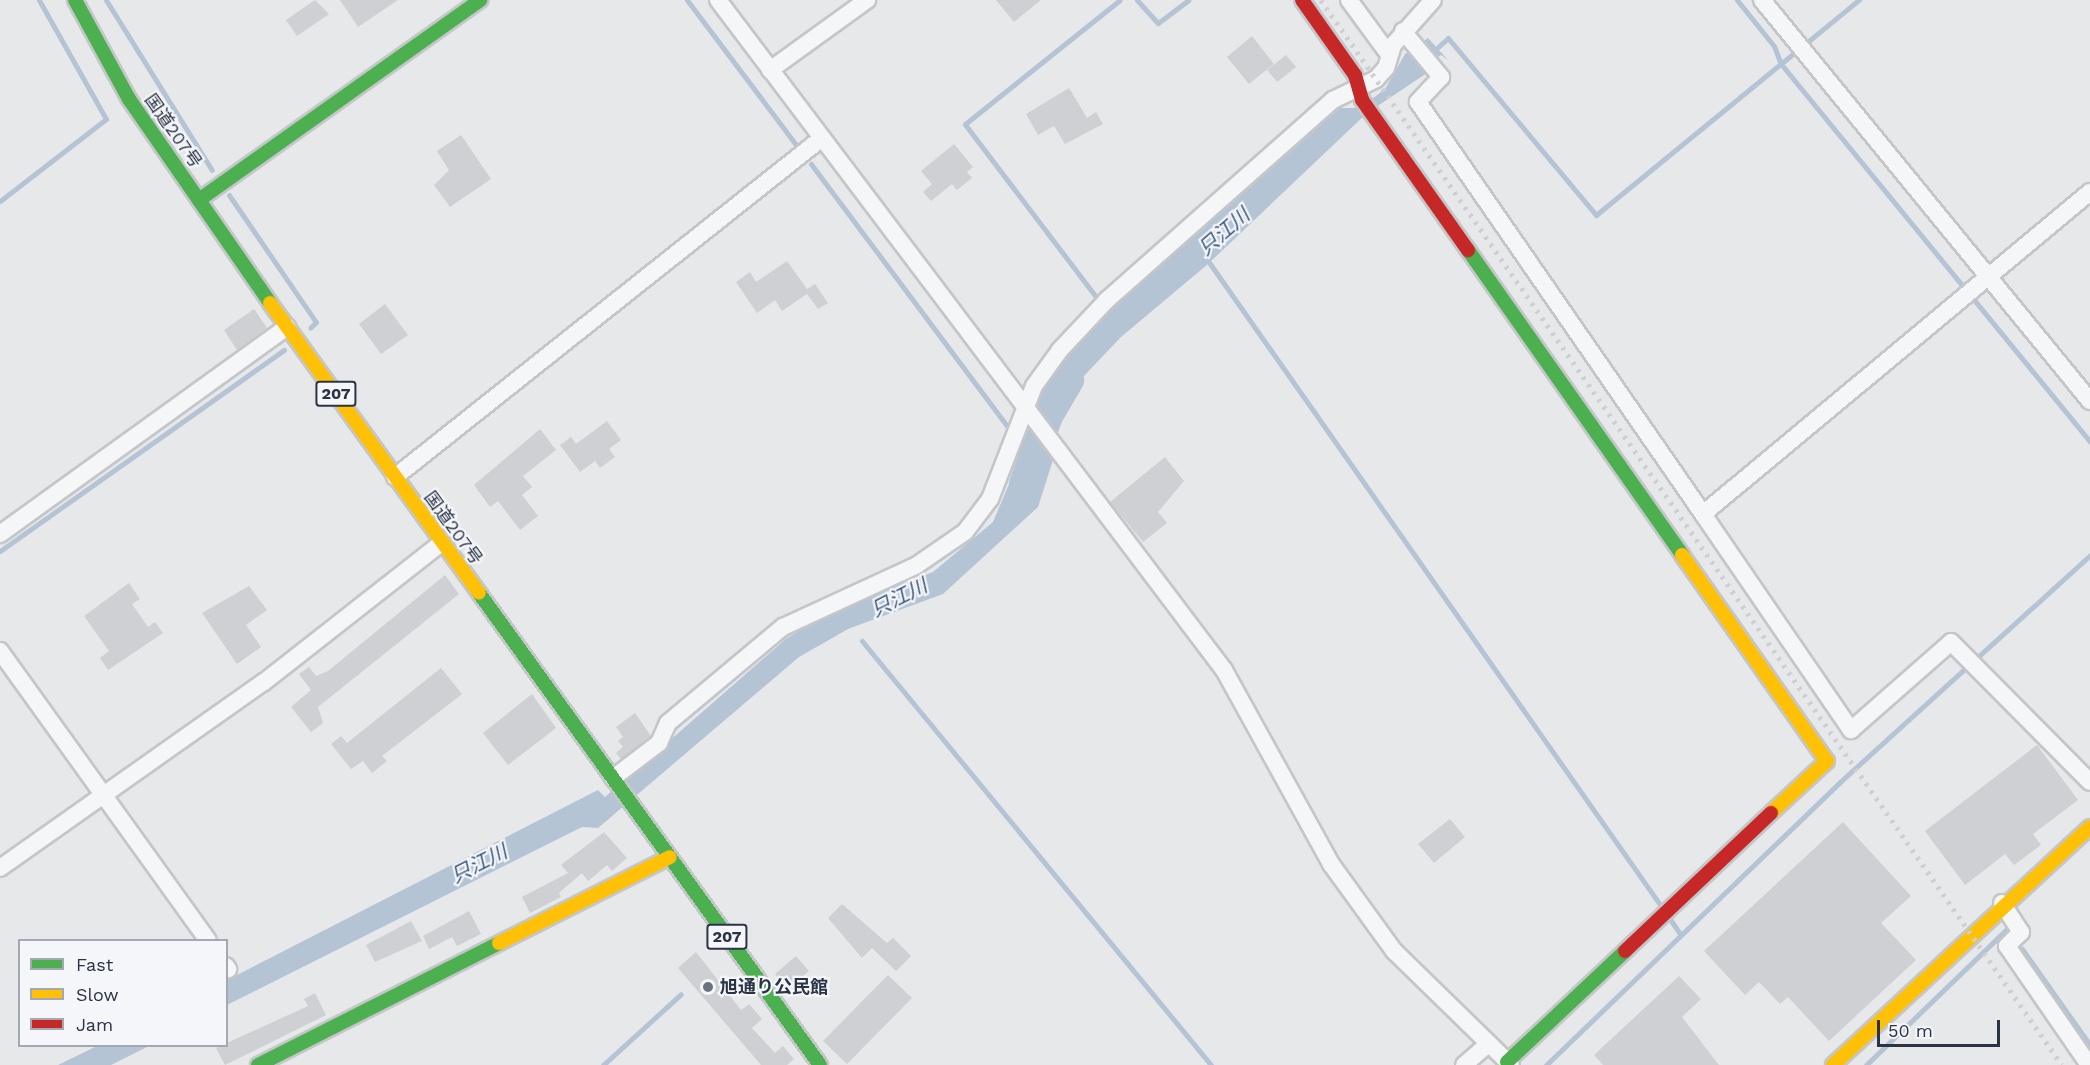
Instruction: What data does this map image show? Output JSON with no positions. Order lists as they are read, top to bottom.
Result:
{
  "streets": {
    "main road": ["国道207号", "207"]
  },
  "water": ["只江川"],
  "places": ["旭通り公民館"],
  "legend": ["Fast", "Slow", "Jam"],
  "scale_bar": "50 m"
}
